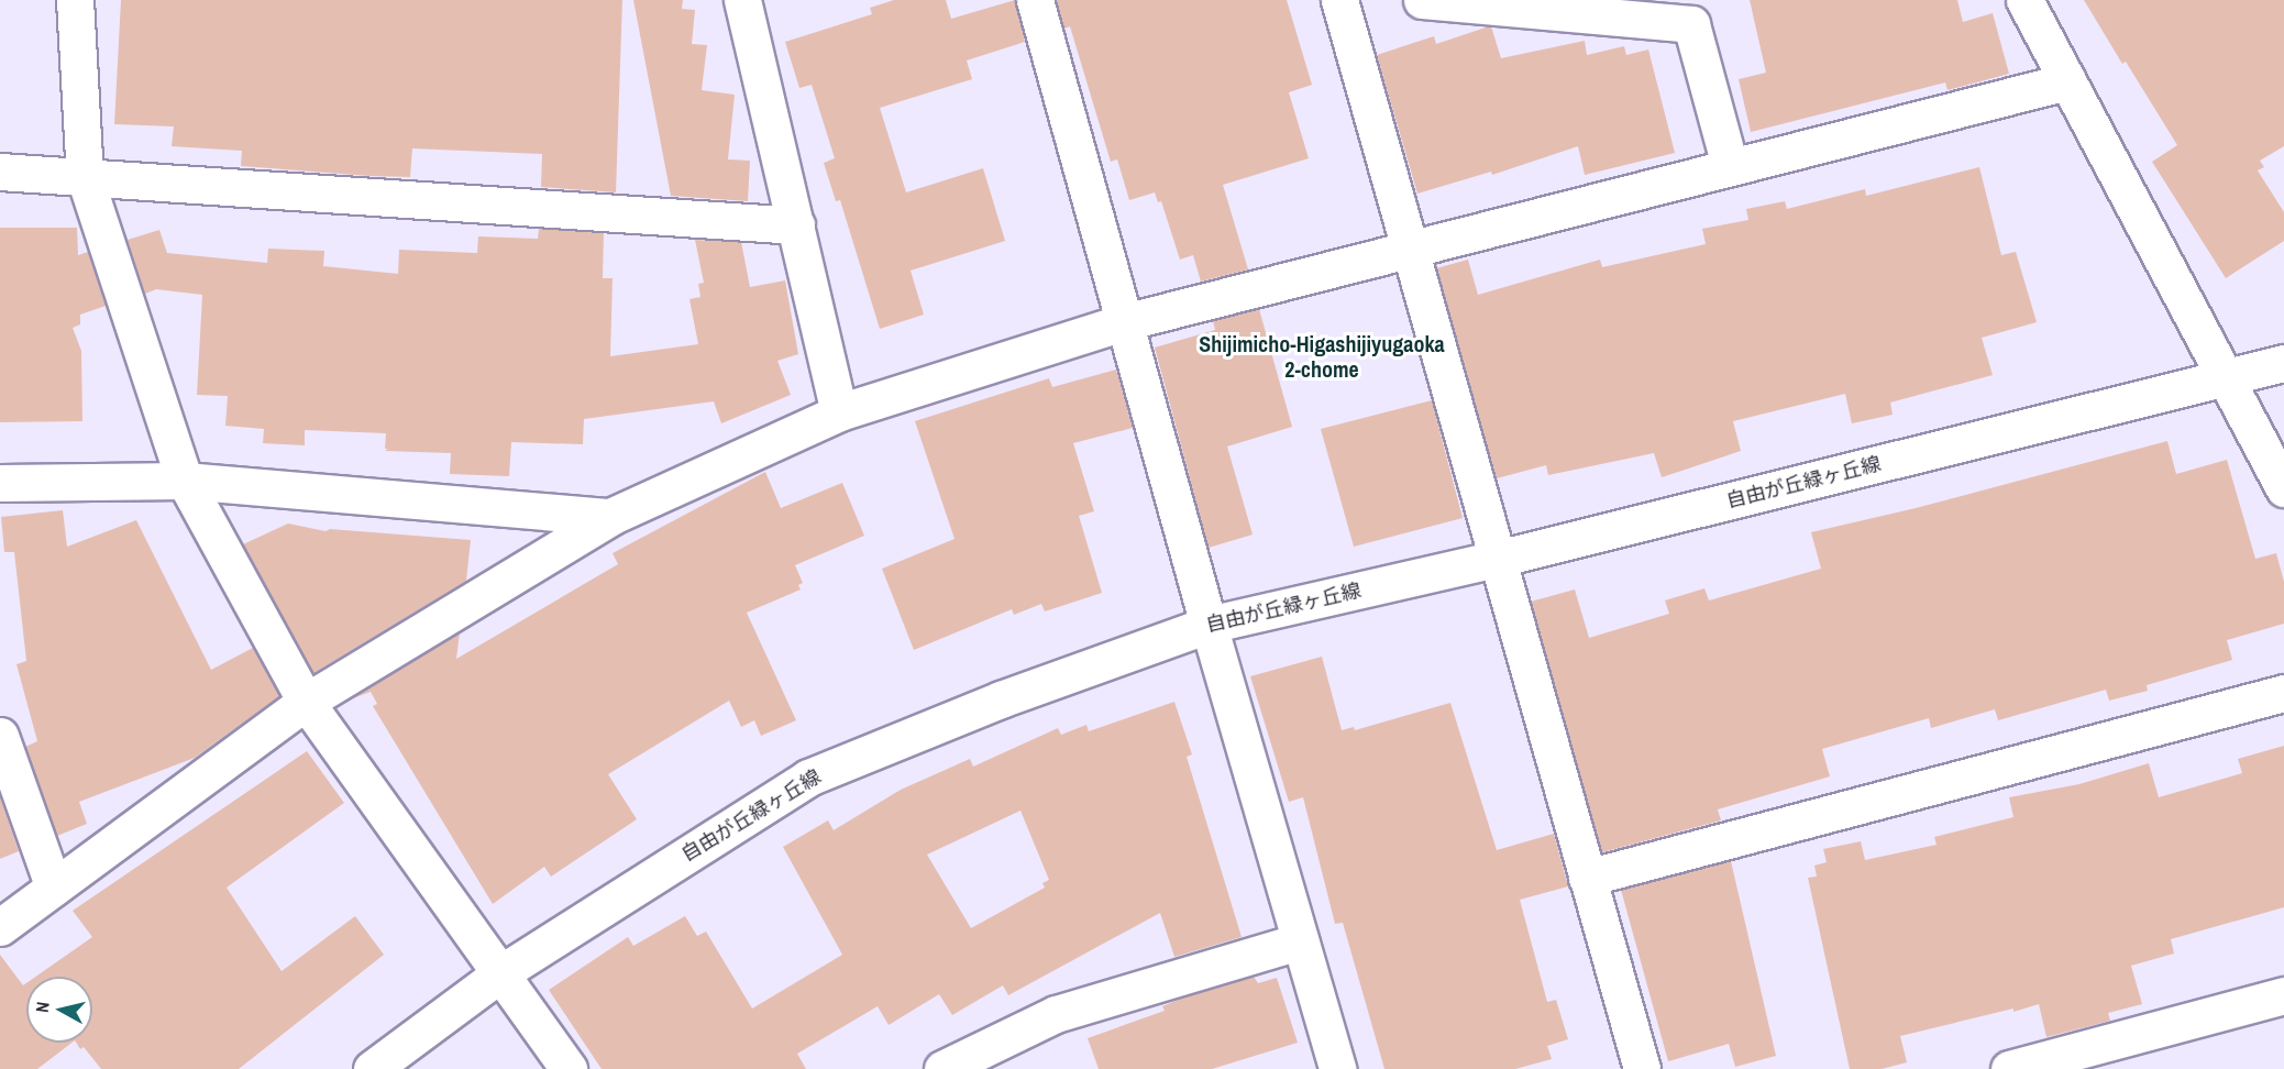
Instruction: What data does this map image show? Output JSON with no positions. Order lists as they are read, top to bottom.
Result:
{
  "streets": {
    "street": ["自由が丘緑ヶ丘線"]
  },
  "districts": ["Shijimicho-Higashijiyugaoka 2-chome"],
  "north": "left"
}
